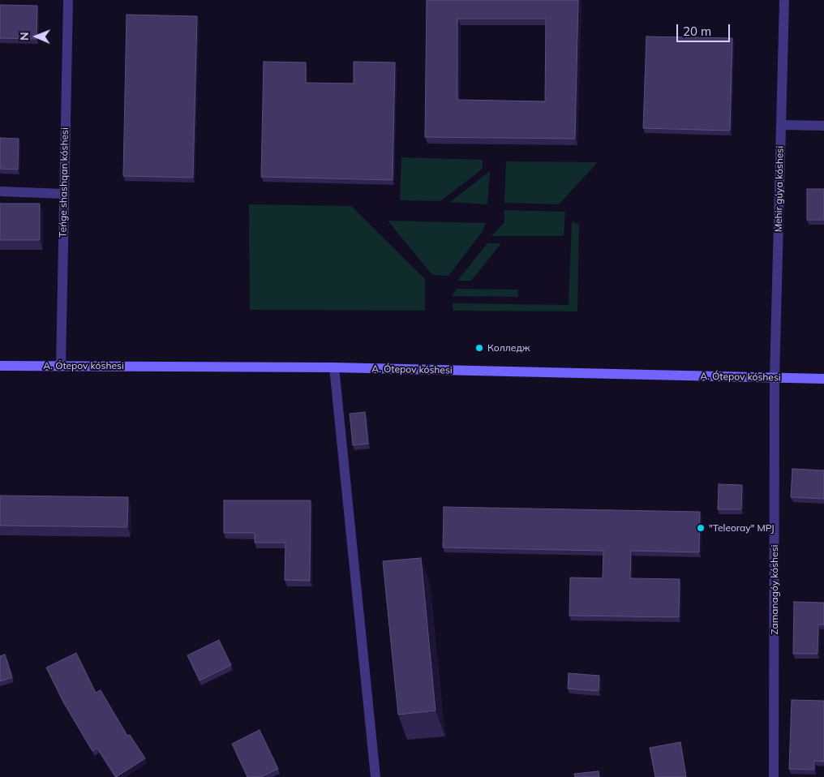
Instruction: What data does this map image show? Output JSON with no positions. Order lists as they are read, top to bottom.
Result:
{
  "streets": {
    "main road": ["A. Ótepov kóshesi"],
    "street": ["Teńge shashqan kóshesi", "Mehir gúyа kóshesi", "Zamanagóy kóshesi"]
  },
  "crossings": [
    ["Teńge shashqan kóshesi", "A. Ótepov kóshesi"],
    ["Mehir gúyа kóshesi", "A. Ótepov kóshesi"],
    ["Mehir gúyа kóshesi", "Zamanagóy kóshesi"],
    ["A. Ótepov kóshesi", "Zamanagóy kóshesi"]
  ],
  "places": ["Колледж", "\"Teleoray\" MPJ"],
  "scale_bar": "20 m",
  "north": "left"
}
